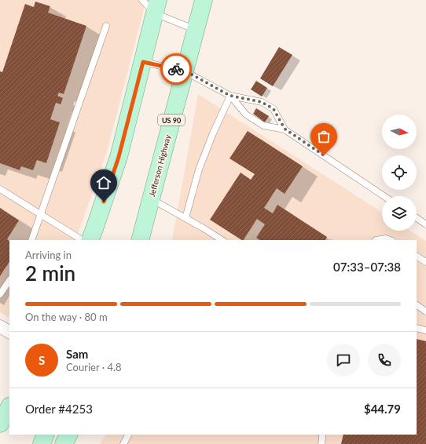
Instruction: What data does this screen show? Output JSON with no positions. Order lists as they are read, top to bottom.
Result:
{
  "streets": {
    "main road": ["US 90", "Jefferson Highway"]
  },
  "north": "right",
  "page": {
    "heading": ["2 min", "Arriving in", "07:33–07:38"],
    "panel": [
      "Sam",
      "Courier · 4.8",
      "Order #4253",
      "$44.79"
    ],
    "bar": "On the way · 80 m",
    "round": "S"
  }
}
